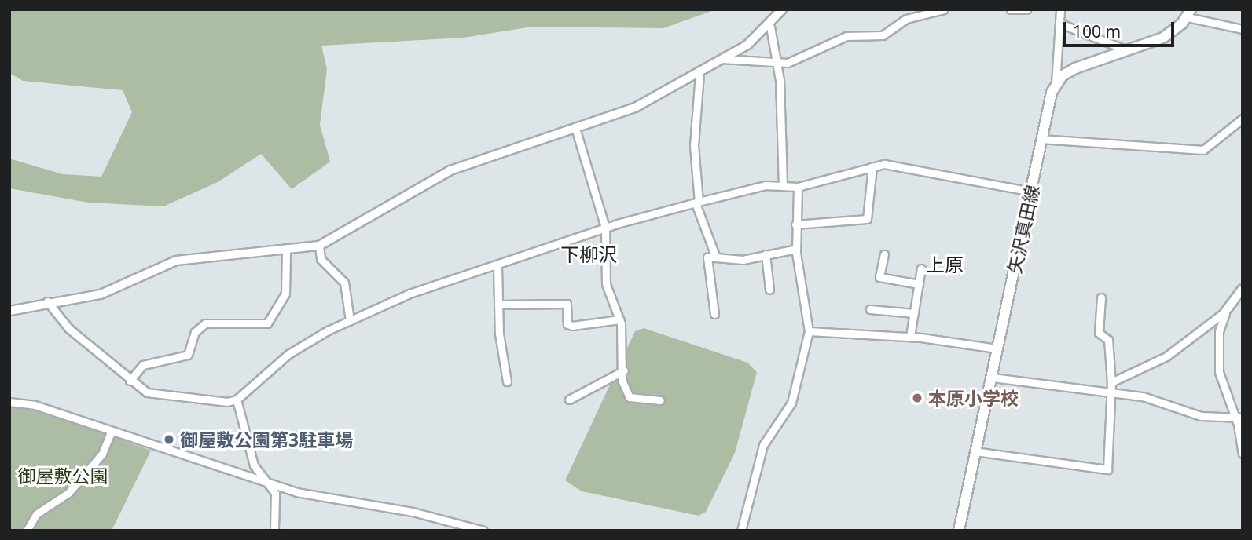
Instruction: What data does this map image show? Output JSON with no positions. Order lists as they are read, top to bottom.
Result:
{
  "streets": {
    "main road": ["矢沢真田線"]
  },
  "districts": ["下柳沢", "上原"],
  "parks": ["御屋敷公園"],
  "places": ["本原小学校", "御屋敷公園第3駐車場"],
  "scale_bar": "100 m"
}
